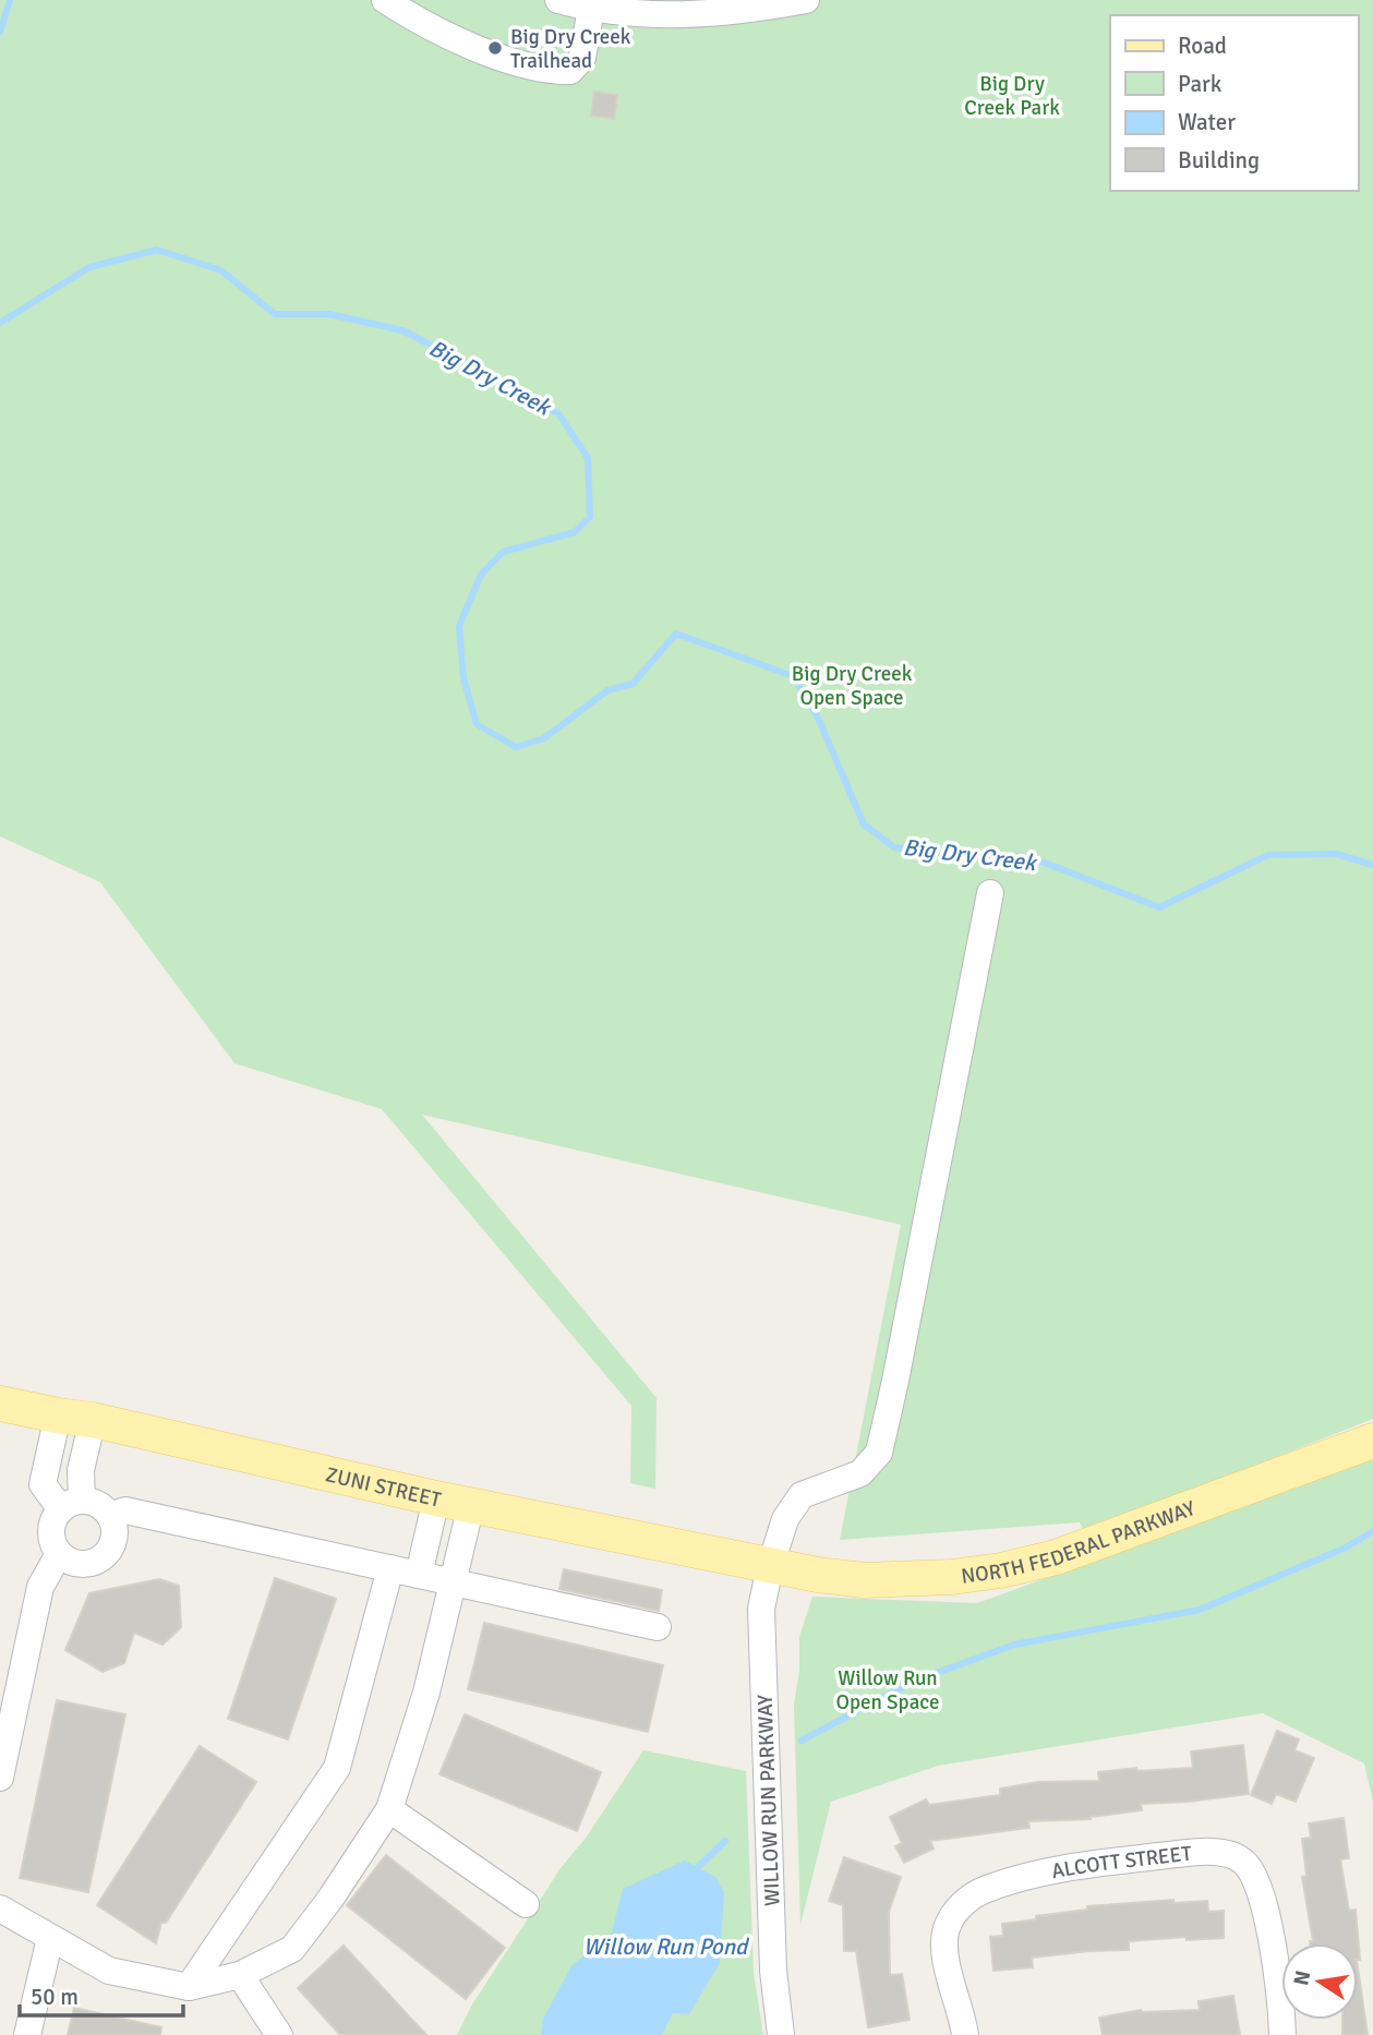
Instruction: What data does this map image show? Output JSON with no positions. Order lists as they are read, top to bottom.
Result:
{
  "streets": {
    "main road": ["ZUNI STREET", "NORTH FEDERAL PARKWAY"],
    "street": ["WILLOW RUN PARKWAY", "ALCOTT STREET"]
  },
  "crossings": [
    ["ZUNI STREET", "NORTH FEDERAL PARKWAY"],
    ["ZUNI STREET", "WILLOW RUN PARKWAY"],
    ["NORTH FEDERAL PARKWAY", "WILLOW RUN PARKWAY"]
  ],
  "water": ["Big Dry Creek", "Willow Run Pond"],
  "parks": ["Big Dry Creek Park", "Big Dry Creek Open Space", "Willow Run Open Space"],
  "places": ["Big Dry Creek Trailhead"],
  "legend": [
    "Road",
    "Park",
    "Water",
    "Building"
  ],
  "scale_bar": "50 m",
  "north": "left"
}
